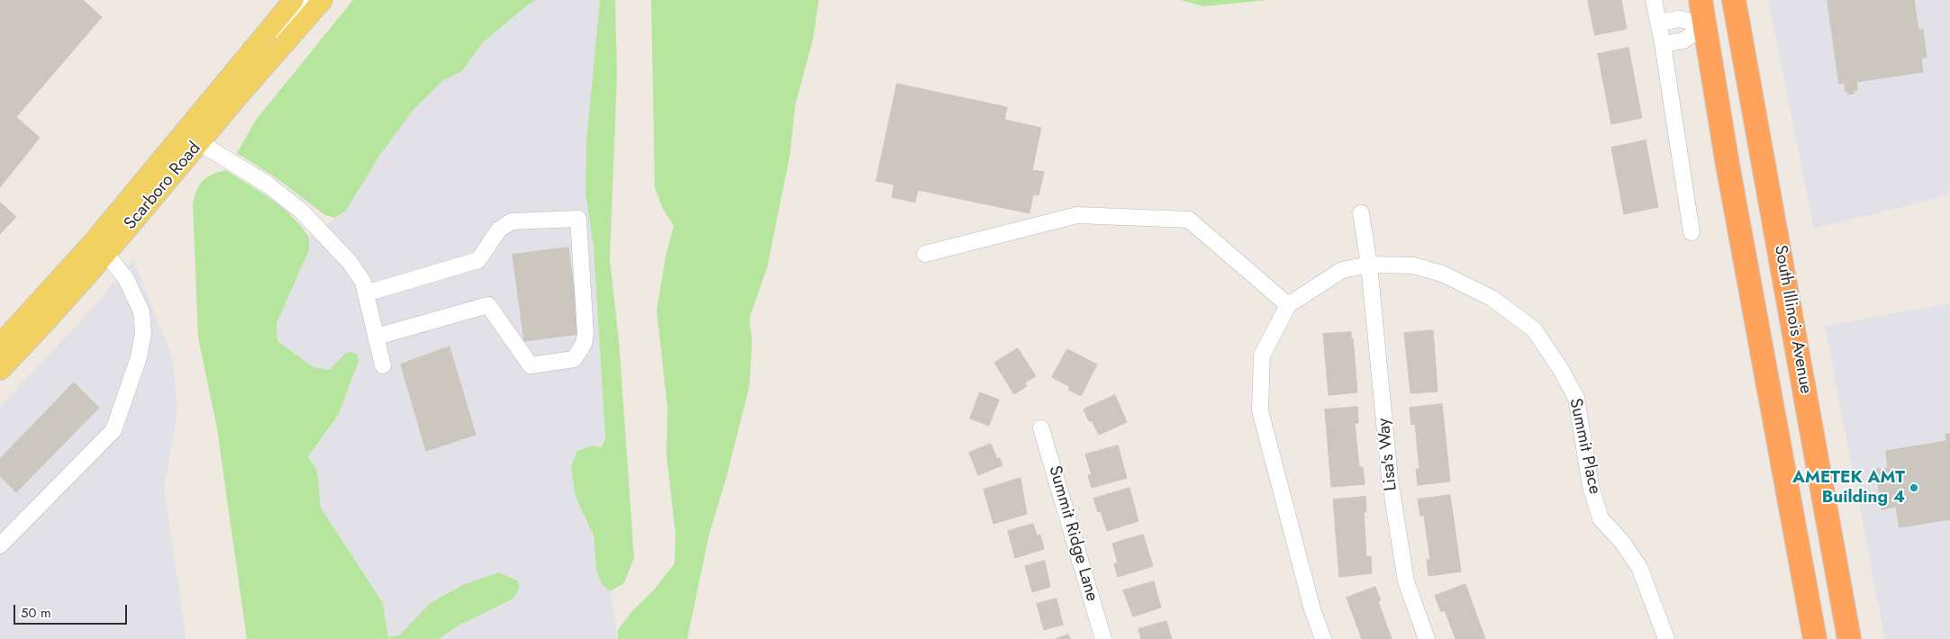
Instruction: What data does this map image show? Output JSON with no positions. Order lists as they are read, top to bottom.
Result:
{
  "streets": {
    "highway": ["South Illinois Avenue"],
    "main road": ["Scarboro Road"],
    "street": ["Summit Place", "Lisa's Way", "Summit Ridge Lane"]
  },
  "crossings": [
    ["Summit Place", "Lisa's Way"]
  ],
  "places": ["AMETEK AMT Building 4"],
  "scale_bar": "50 m"
}
